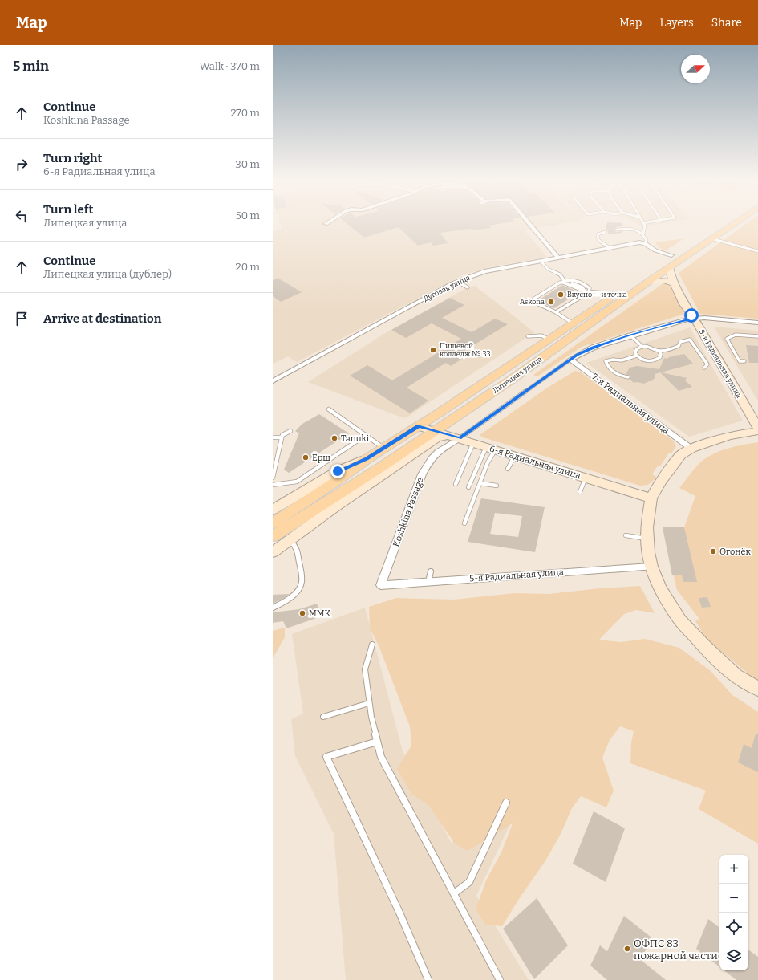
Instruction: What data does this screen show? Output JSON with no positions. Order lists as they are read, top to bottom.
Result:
{
  "streets": {
    "main road": ["8-я Радиальная улица", "Липецкая улица", "6-я Радиальная улица"],
    "street": [
      "Дуговая улица",
      "7-я Радиальная улица",
      "Koshkina Passage",
      "5-я Радиальная улица"
    ]
  },
  "crossings": [
    ["8-я Радиальная улица", "Липецкая улица"],
    ["8-я Радиальная улица", "Koshkina Passage"],
    ["Липецкая улица", "6-я Радиальная улица"],
    ["7-я Радиальная улица", "Koshkina Passage"],
    ["6-я Радиальная улица", "Koshkina Passage"],
    ["Koshkina Passage", "5-я Радиальная улица"]
  ],
  "places": [
    "Вкусно — и точка",
    "Askona",
    "Пищевой колледж № 33",
    "Tanuki",
    "Ёрш",
    "Огонёк",
    "ММК",
    "ОФПС 83 пожарной части"
  ],
  "north": "right",
  "page": {
    "header": "Map",
    "nav": ["Map", "Layers", "Share"],
    "heading": ["5 min", "Walk · 370 m"],
    "list": [
      ["Continue", "Koshkina Passage", "270 m"],
      ["Turn right", "6-я Радиальная улица", "30 m"],
      ["Turn left", "Липецкая улица", "50 m"],
      ["Continue", "Липецкая улица (дублёр)", "20 m"],
      "Arrive at destination"
    ],
    "map_buttons": ["+", "−"]
  }
}
